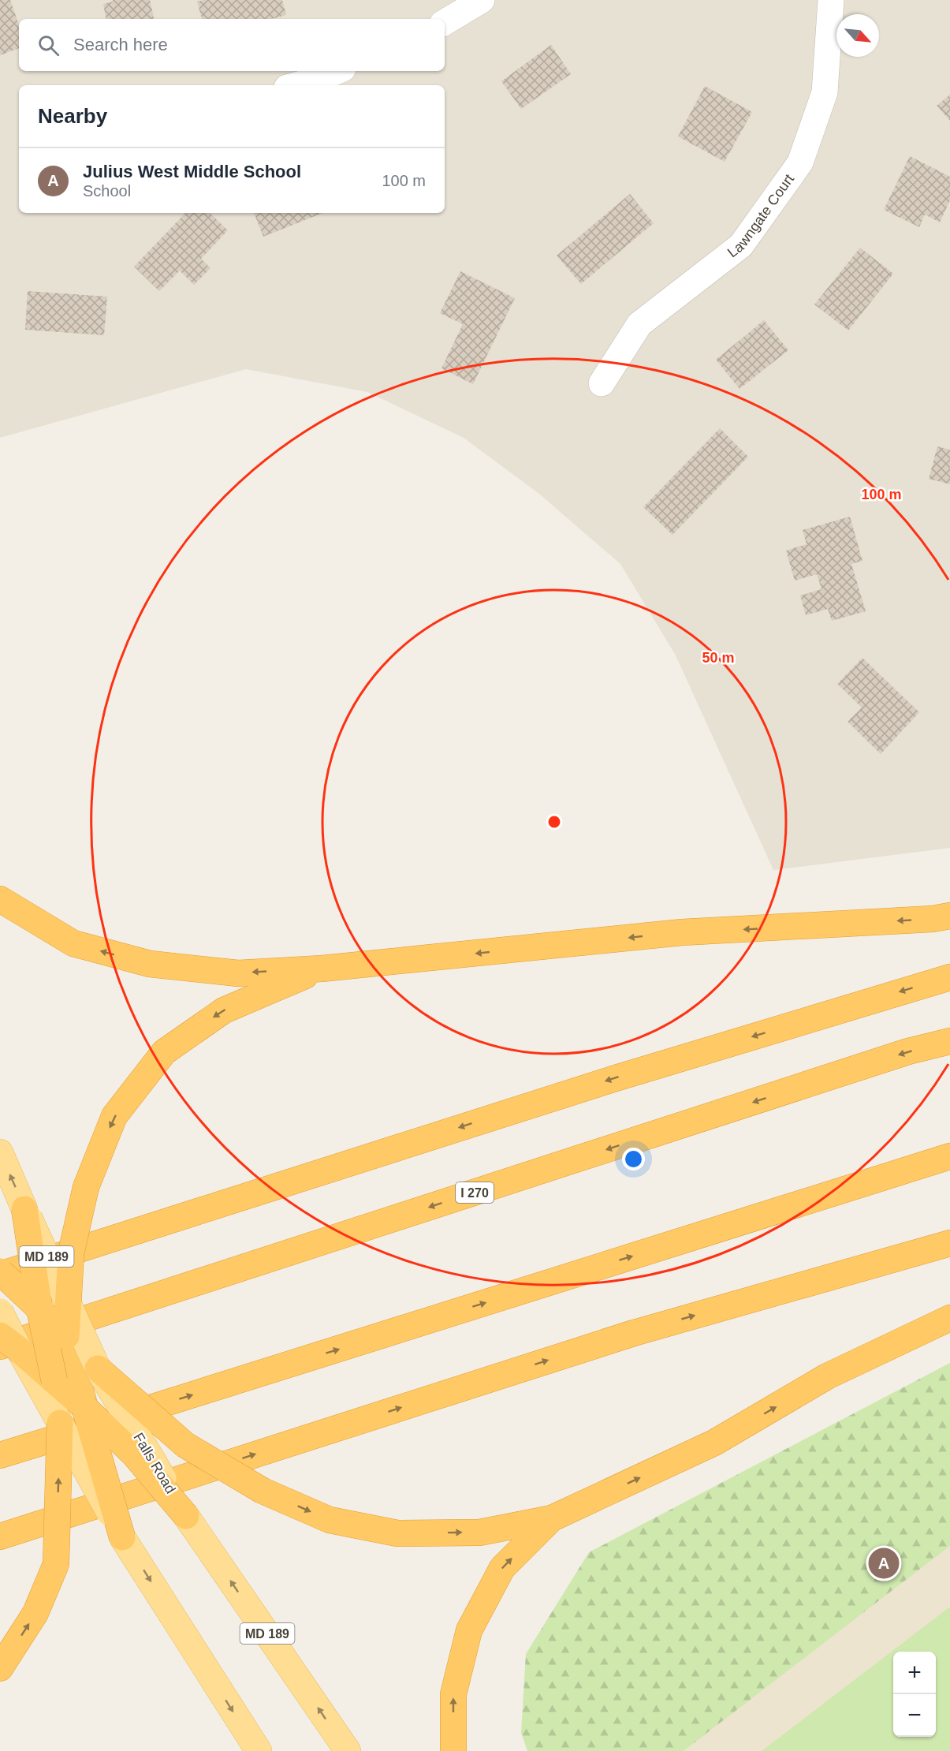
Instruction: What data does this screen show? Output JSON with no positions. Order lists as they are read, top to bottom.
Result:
{
  "streets": {
    "highway": ["I 270"],
    "main road": ["MD 189", "Falls Road"],
    "street": ["Lawngate Court"]
  },
  "north": "bottom right",
  "page": {
    "search": "Search here",
    "heading": "Nearby",
    "list": [
      {
        "mark": "A",
        "name": "Julius West Middle School",
        "note": "School",
        "value": "100 m"
      }
    ],
    "pins": "A",
    "map_buttons": ["+", "−"]
  },
  "rings": ["100 m", "50 m"]
}
